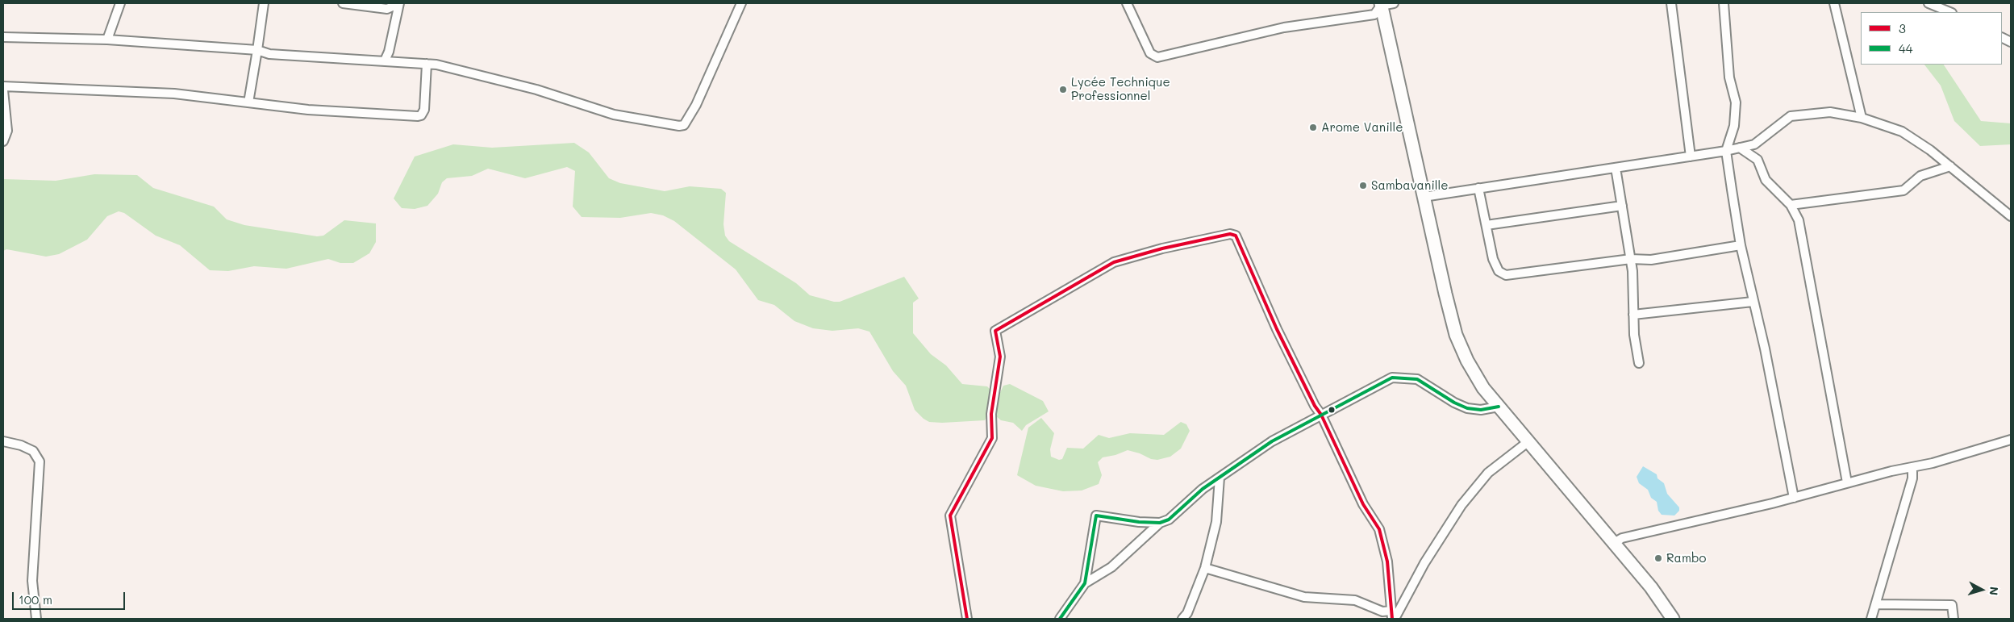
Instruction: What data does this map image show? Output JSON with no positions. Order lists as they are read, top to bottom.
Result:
{
  "places": [
    "Lycée Technique Professionnel",
    "Arome Vanille",
    "Sambavanille",
    "Rambo"
  ],
  "lines": ["transit line 3", "transit line 44"],
  "legend": ["3", "44"],
  "scale_bar": "100 m",
  "north": "right"
}
